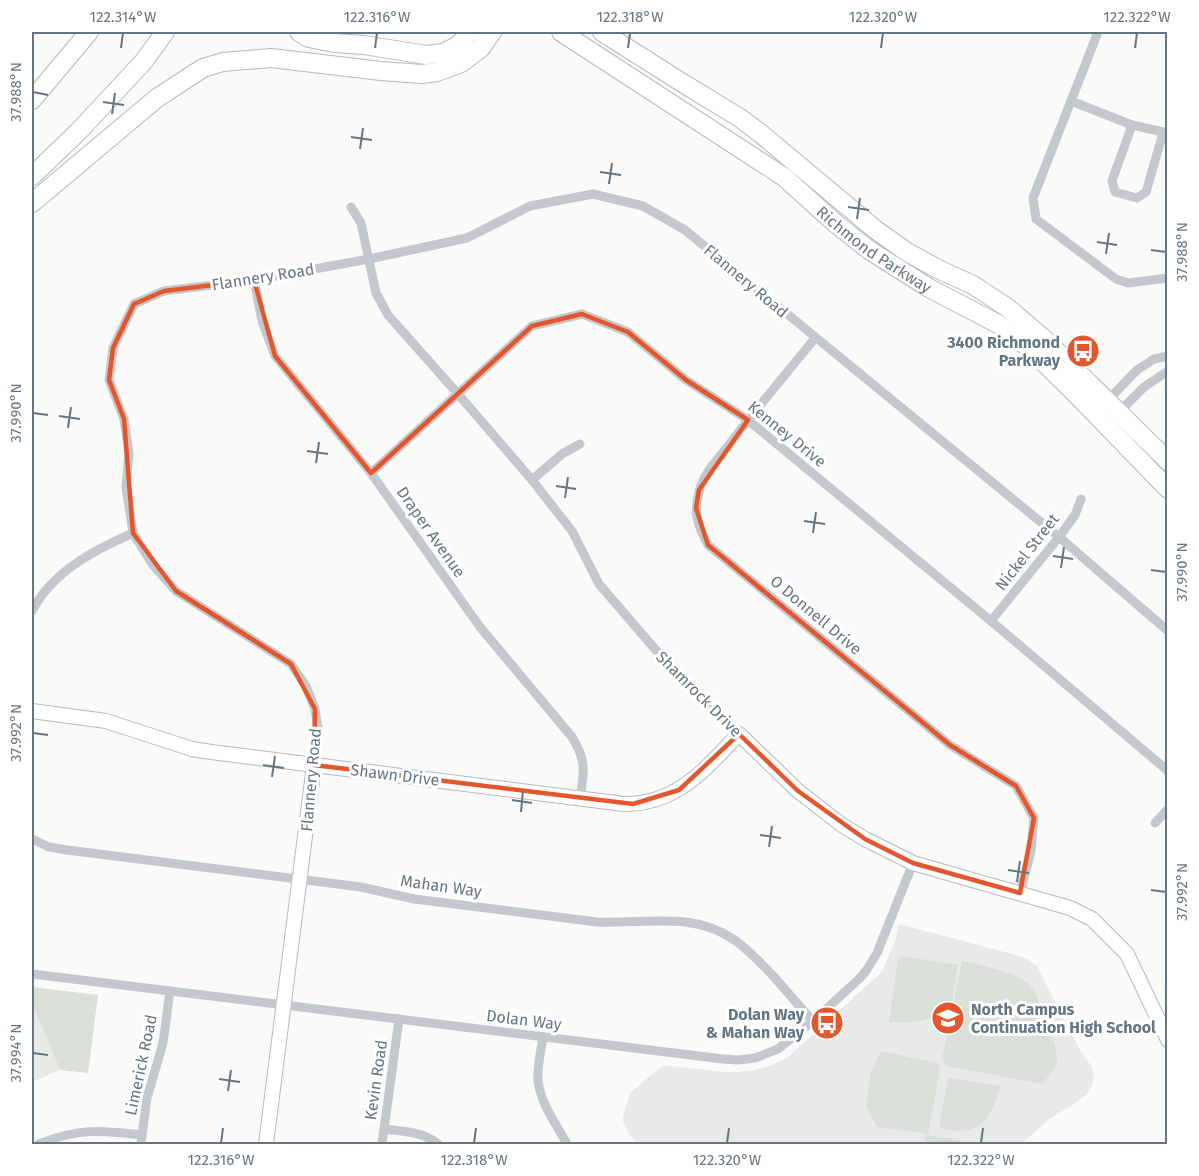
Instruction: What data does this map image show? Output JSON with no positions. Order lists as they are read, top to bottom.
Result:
{
  "streets": {
    "highway": ["Richmond Parkway"],
    "street": [
      "Flannery Road",
      "Kenney Drive",
      "Draper Avenue",
      "Nickel Street",
      "O Donnell Drive",
      "Shamrock Drive",
      "Shawn Drive",
      "Mahan Way",
      "Dolan Way",
      "Limerick Road",
      "Kevin Road"
    ]
  },
  "crossings": [
    ["Flannery Road", "Draper Avenue"],
    ["Flannery Road", "Nickel Street"],
    ["Flannery Road", "O Donnell Drive"],
    ["Flannery Road", "Shamrock Drive"],
    ["Flannery Road", "Shawn Drive"],
    ["Flannery Road", "Mahan Way"],
    ["Flannery Road", "Dolan Way"],
    ["Kenney Drive", "Draper Avenue"],
    ["Kenney Drive", "Nickel Street"],
    ["Kenney Drive", "O Donnell Drive"],
    ["Kenney Drive", "Shamrock Drive"],
    ["Draper Avenue", "Shawn Drive"],
    ["O Donnell Drive", "Shamrock Drive"],
    ["Shamrock Drive", "Shawn Drive"],
    ["Shamrock Drive", "Dolan Way"],
    ["Mahan Way", "Dolan Way"],
    ["Dolan Way", "Limerick Road"],
    ["Dolan Way", "Kevin Road"]
  ],
  "places": {
    "bus stop": ["3400 Richmond Parkway", "Dolan Way & Mahan Way"],
    "school or university": ["North Campus Continuation High School"]
  },
  "coordinates": [
    "122.314°W",
    "122.316°W",
    "122.318°W",
    "122.320°W",
    "122.322°W",
    "37.988°N",
    "37.990°N",
    "37.992°N",
    "37.994°N"
  ]
}
